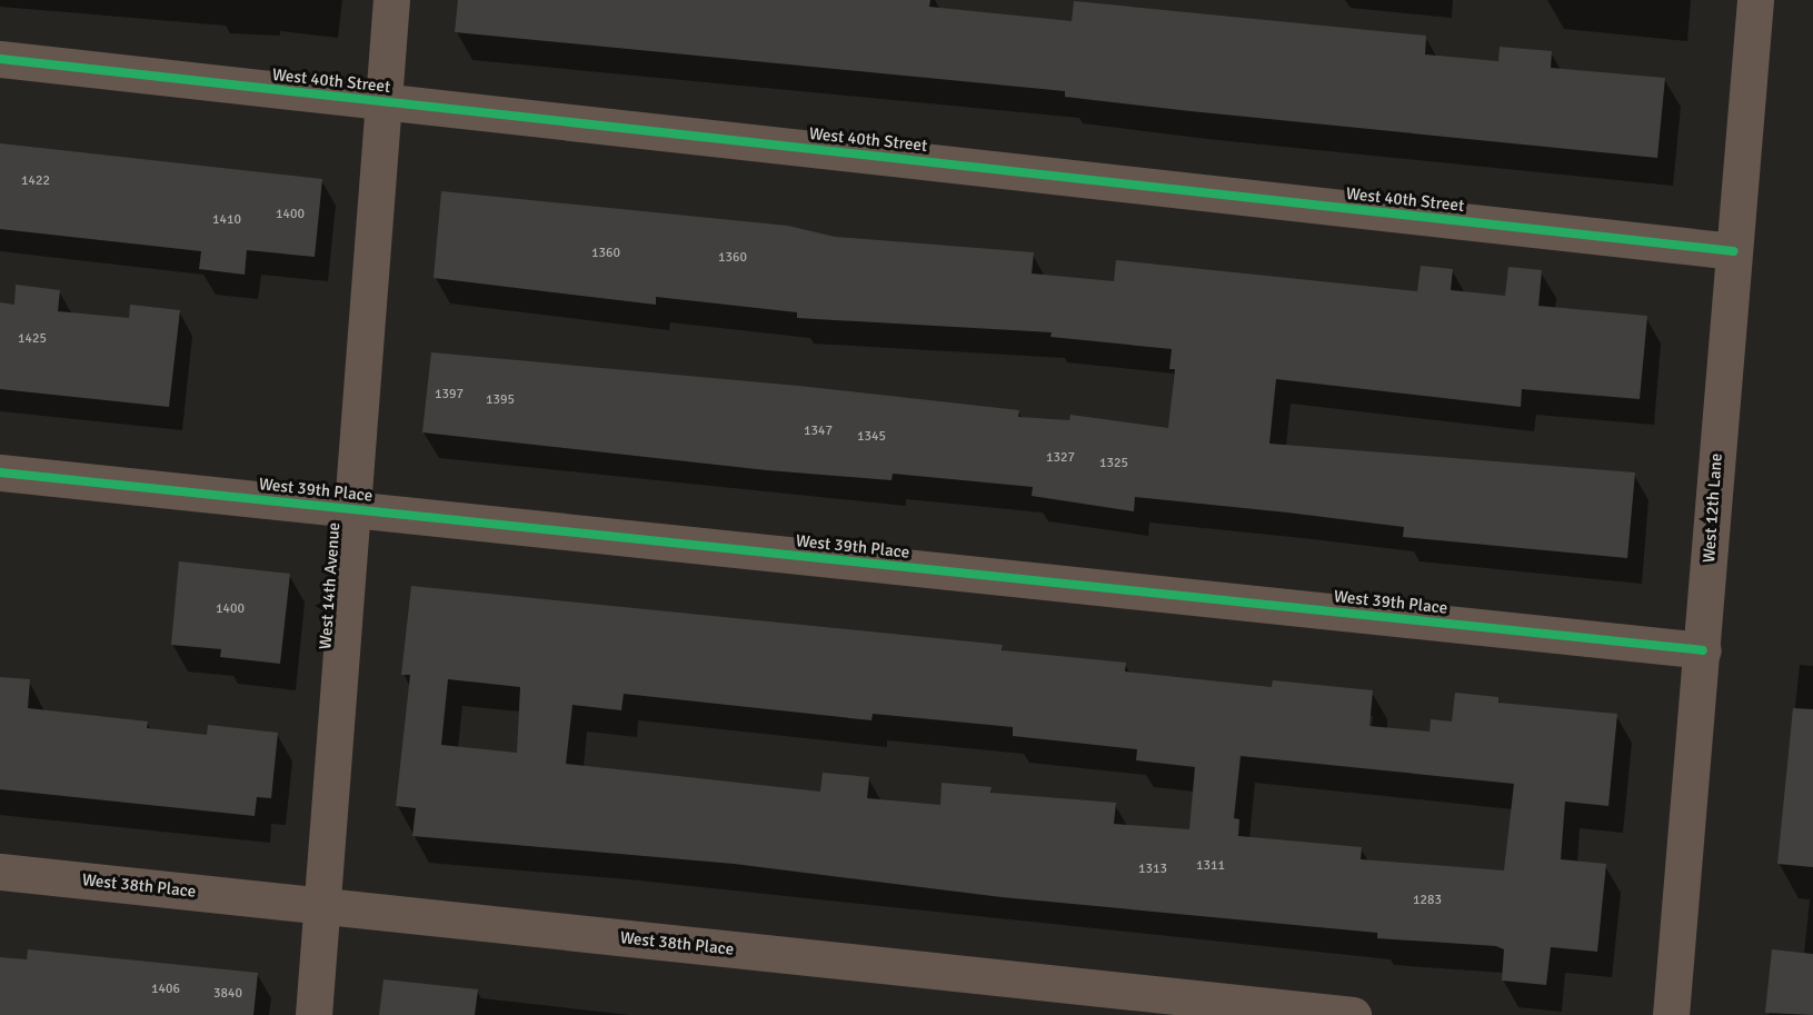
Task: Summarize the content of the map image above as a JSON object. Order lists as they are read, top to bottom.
{
  "streets": {
    "street": [
      "West 40th Street",
      "West 39th Place",
      "West 12th Lane",
      "West 14th Avenue",
      "West 38th Place"
    ]
  },
  "crossings": [
    ["West 40th Street", "West 12th Lane"],
    ["West 40th Street", "West 14th Avenue"],
    ["West 39th Place", "West 12th Lane"],
    ["West 39th Place", "West 14th Avenue"],
    ["West 14th Avenue", "West 38th Place"]
  ],
  "house_numbers": [
    "1422",
    "1400",
    "1410",
    "1360",
    "1360",
    "1425",
    "1397",
    "1395",
    "1347",
    "1345",
    "1327",
    "1325",
    "1400",
    "1311",
    "1313",
    "1283",
    "1406",
    "3840"
  ]
}
